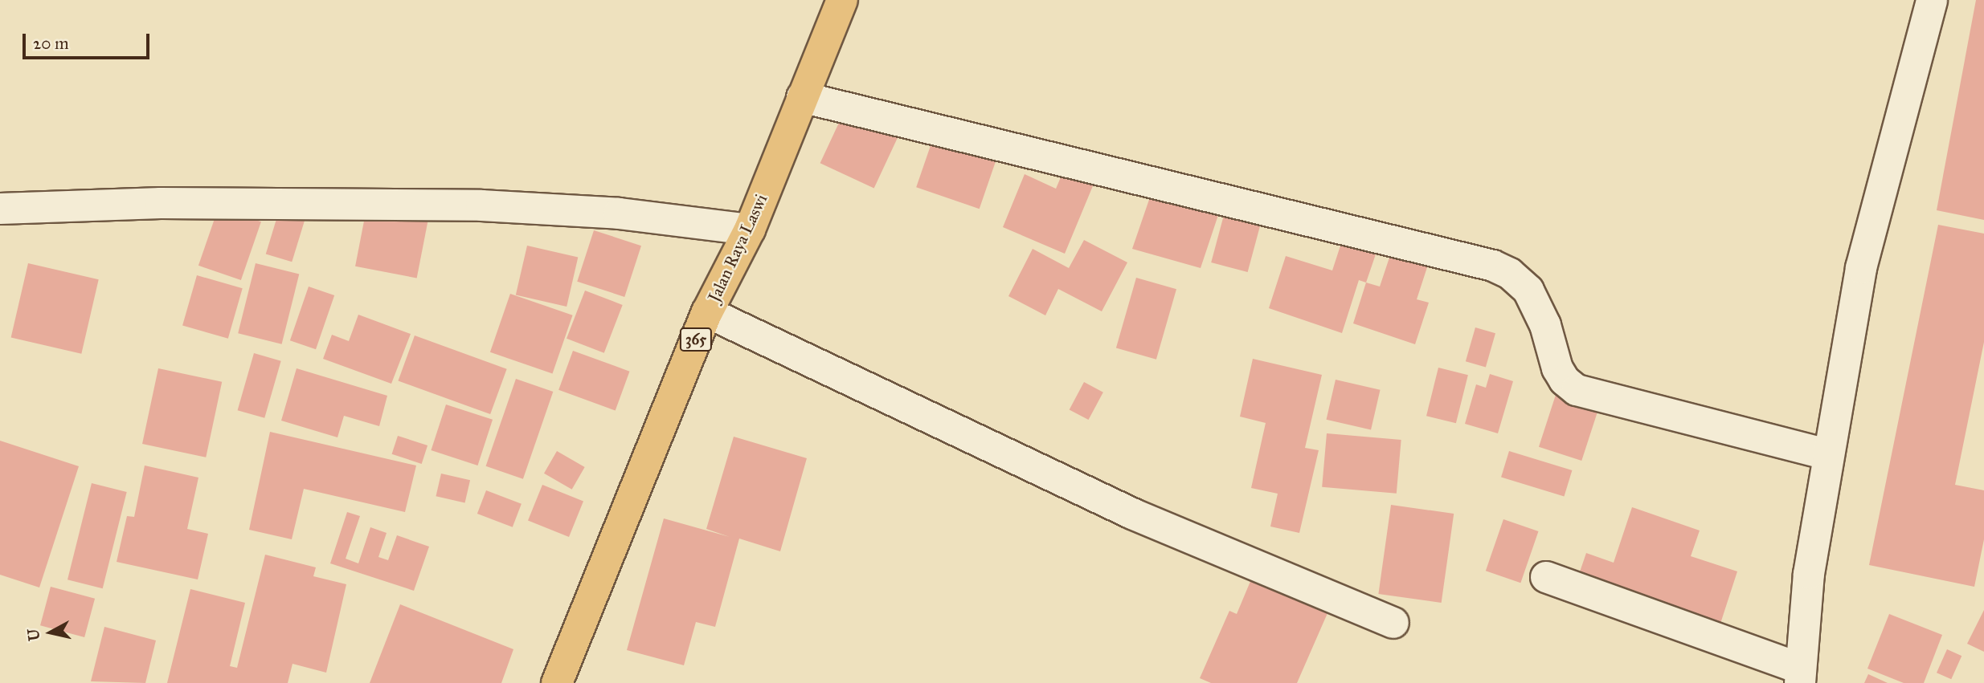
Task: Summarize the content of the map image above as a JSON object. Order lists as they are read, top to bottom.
{
  "streets": {
    "main road": ["Jalan Raya Laswi", "365"]
  },
  "scale_bar": "20 m",
  "north": "left"
}
